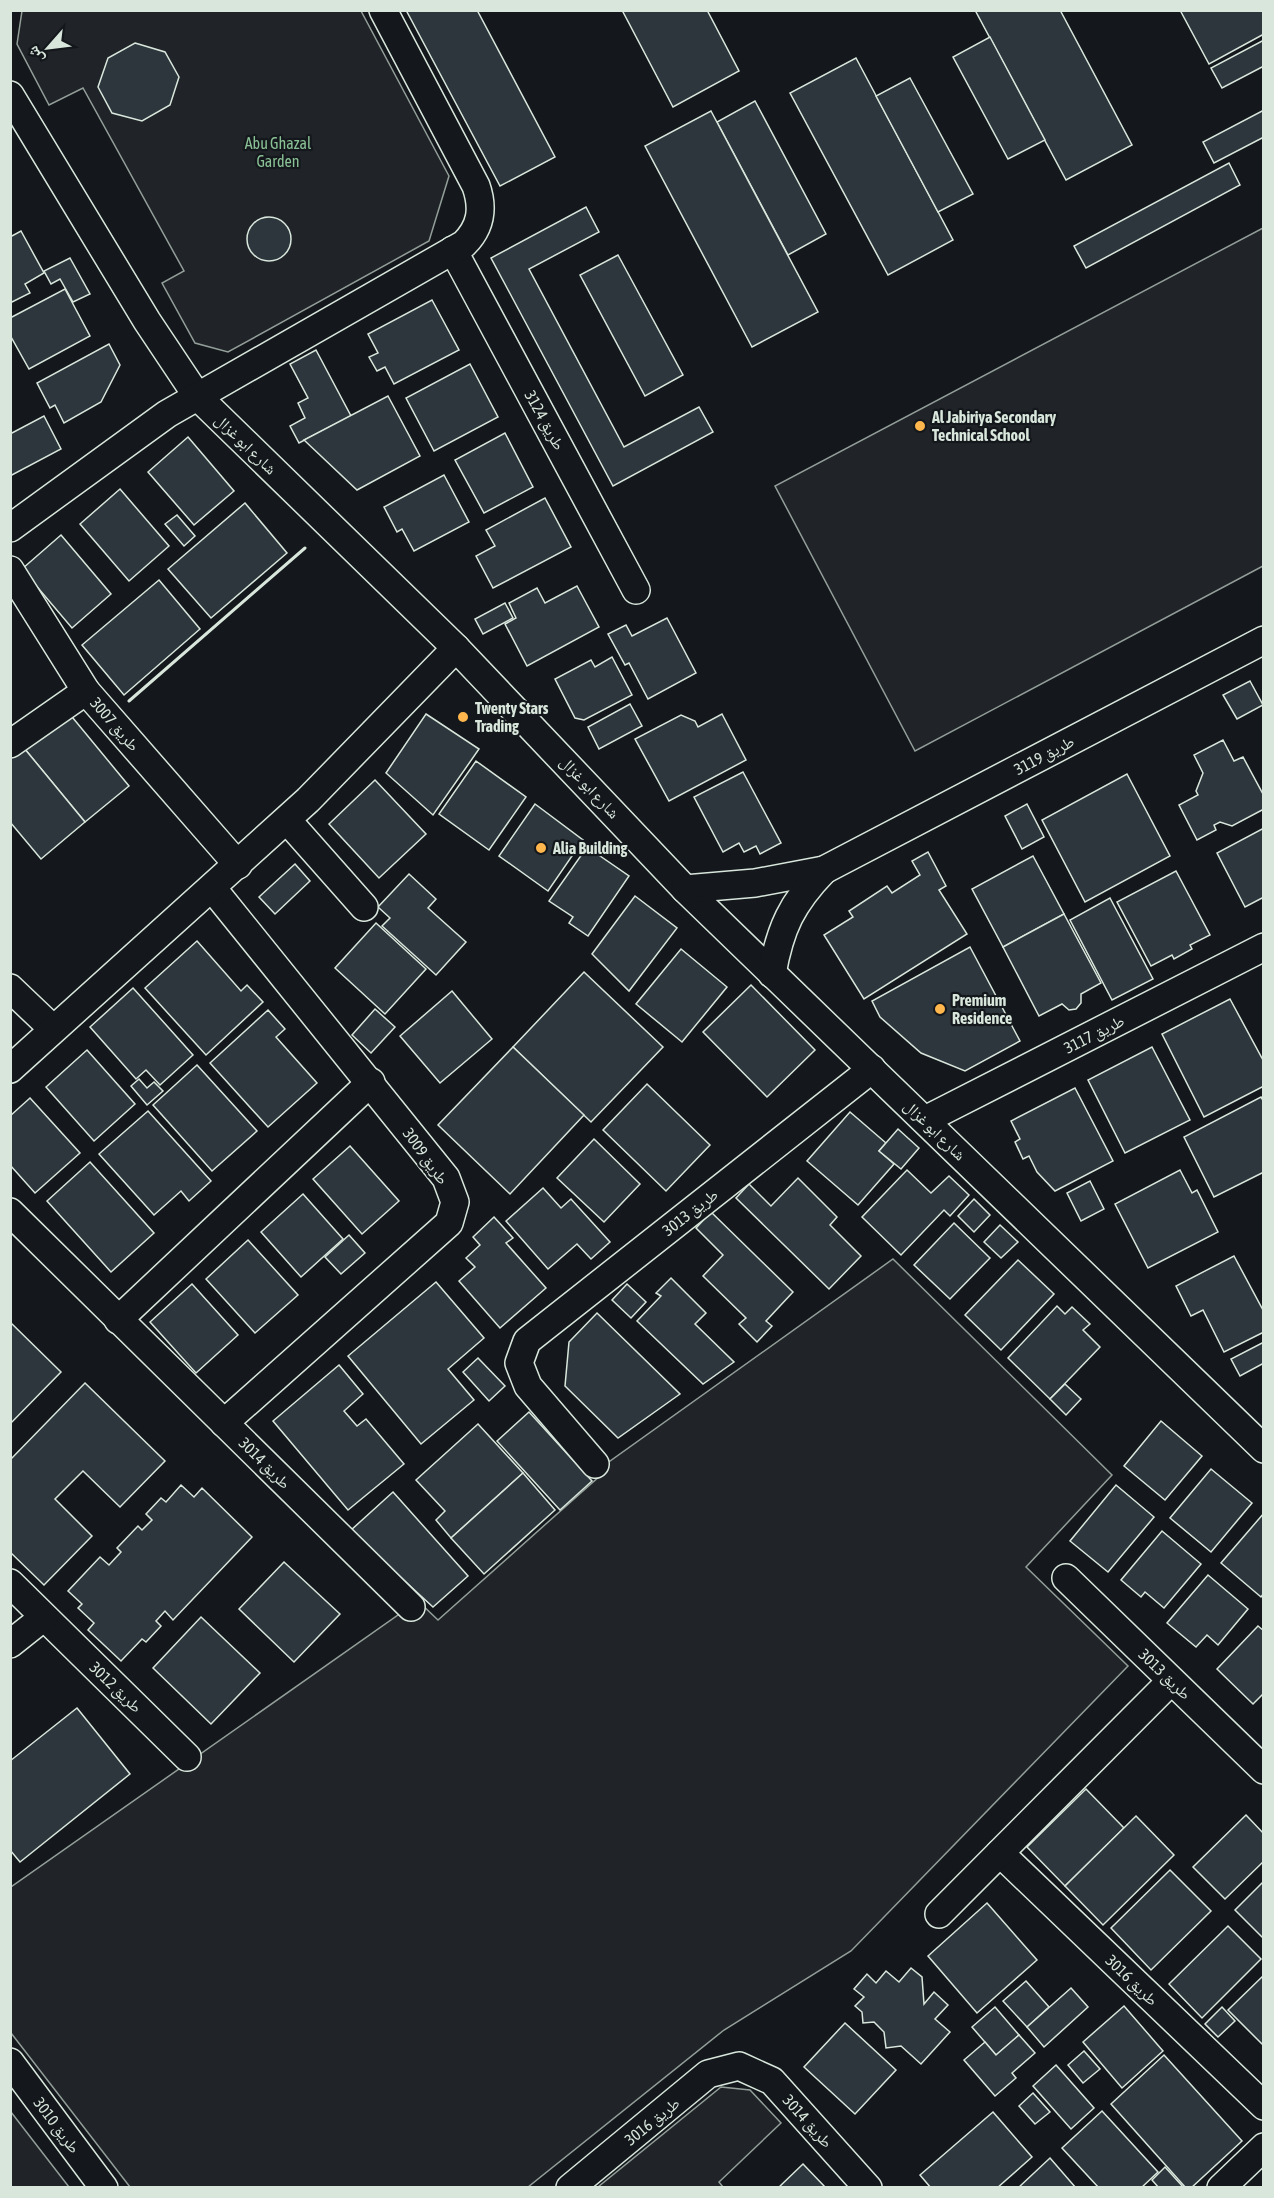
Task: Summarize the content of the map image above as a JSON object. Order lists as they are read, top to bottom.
{
  "streets": {
    "street": [
      "طريق 3124",
      "شارع ابو غزال",
      "طريق 3007",
      "طريق 3119",
      "طريق 3117",
      "طريق 3009",
      "طريق 3013",
      "طريق 3014",
      "طريق 3012",
      "طريق 3016",
      "طريق 3010"
    ]
  },
  "crossings": [
    ["شارع ابو غزال", "طريق 3117"],
    ["شارع ابو غزال", "طريق 3013"],
    ["طريق 3009", "طريق 3014"],
    ["طريق 3014", "طريق 3016"]
  ],
  "parks": ["Abu Ghazal Garden"],
  "places": [
    "Al Jabiriya Secondary Technical School",
    "Twenty Stars Trading",
    "Alia Building",
    "Premium Residence"
  ],
  "north": "bottom left"
}
